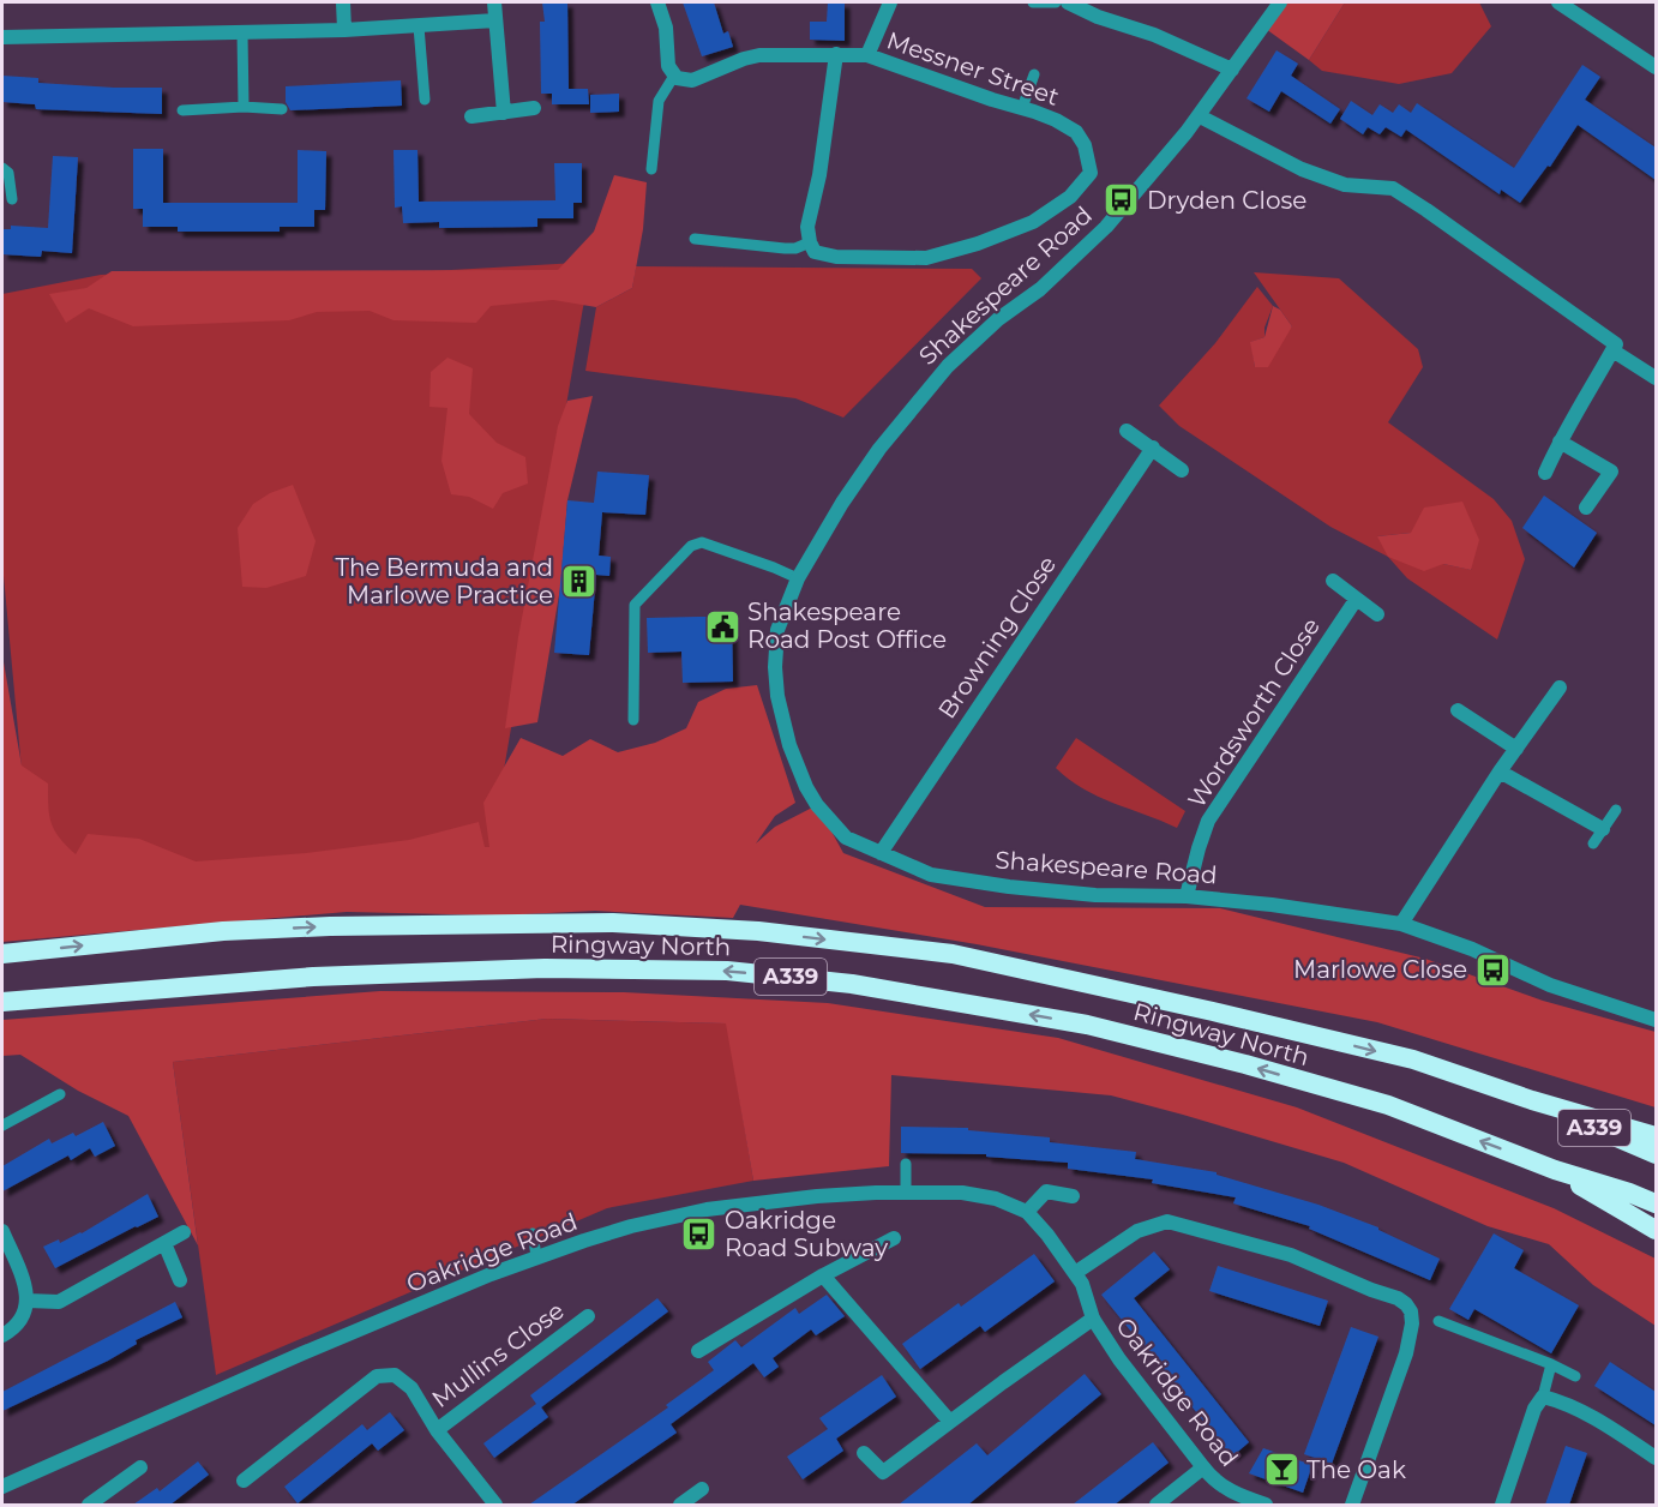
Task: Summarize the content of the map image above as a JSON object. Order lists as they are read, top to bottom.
{
  "streets": {
    "highway": ["Ringway North", "A339"],
    "street": [
      "Messner Street",
      "Shakespeare Road",
      "Browning Close",
      "Wordsworth Close",
      "Oakridge Road",
      "Mullins Close"
    ]
  },
  "crossings": [
    ["Shakespeare Road", "Browning Close"],
    ["Shakespeare Road", "Wordsworth Close"],
    ["Ringway North", "A339"]
  ],
  "places": {
    "bus stop": ["Dryden Close", "Marlowe Close", "Oakridge Road Subway"],
    "building": ["The Bermuda and Marlowe Practice"],
    "public building": ["Shakespeare Road Post Office"],
    "bar": ["The Oak"]
  }
}
